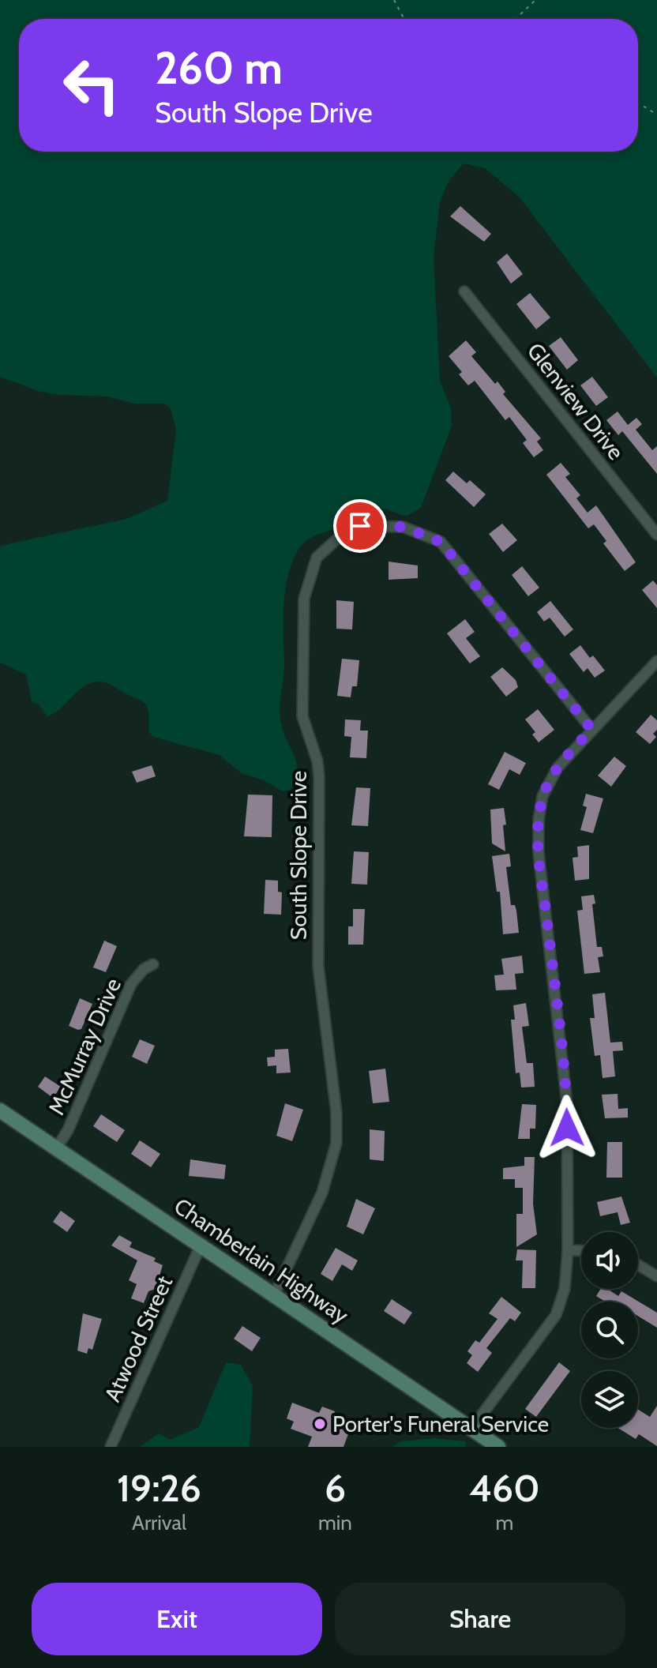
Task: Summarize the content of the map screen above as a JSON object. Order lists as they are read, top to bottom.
{
  "streets": {
    "main road": ["Chamberlain Highway"],
    "street": [
      "Glenview Drive",
      "South Slope Drive",
      "McMurray Drive",
      "Atwood Street"
    ]
  },
  "crossings": [
    ["South Slope Drive", "Chamberlain Highway"],
    ["McMurray Drive", "Chamberlain Highway"],
    ["Chamberlain Highway", "Atwood Street"]
  ],
  "places": ["Porter's Funeral Service"],
  "page": {
    "turn": ["260 m", "South Slope Drive"],
    "eta": [
      "19:26",
      "Arrival",
      "6",
      "min",
      "460",
      "m"
    ],
    "buttons": ["Exit", "Share"]
  }
}
